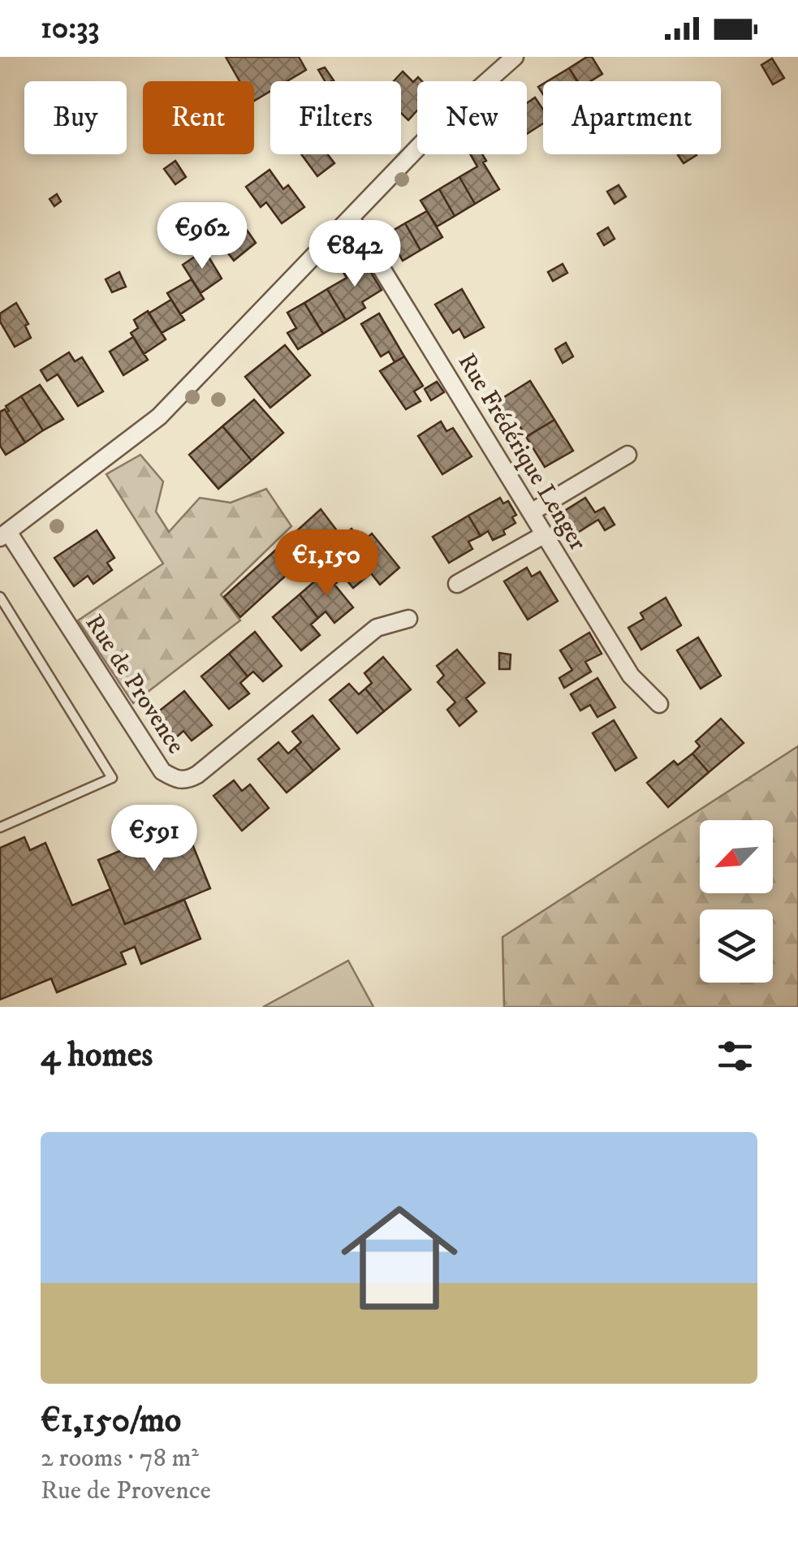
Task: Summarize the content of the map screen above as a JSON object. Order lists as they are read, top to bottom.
{
  "streets": {
    "street": ["Rue Frédérique Lenger", "Rue de Provence"]
  },
  "north": "bottom left",
  "page": {
    "status": "10:33",
    "chip": [
      "Buy",
      "Rent",
      "Filters",
      "New",
      "Apartment"
    ],
    "price": [
      "€962",
      "€842",
      "€1,150",
      "€591"
    ],
    "heading": "4 homes",
    "list": [
      {
        "name": "€1,150/mo",
        "note": "2 rooms · 78 m² · Rue de Provence"
      }
    ]
  }
}
